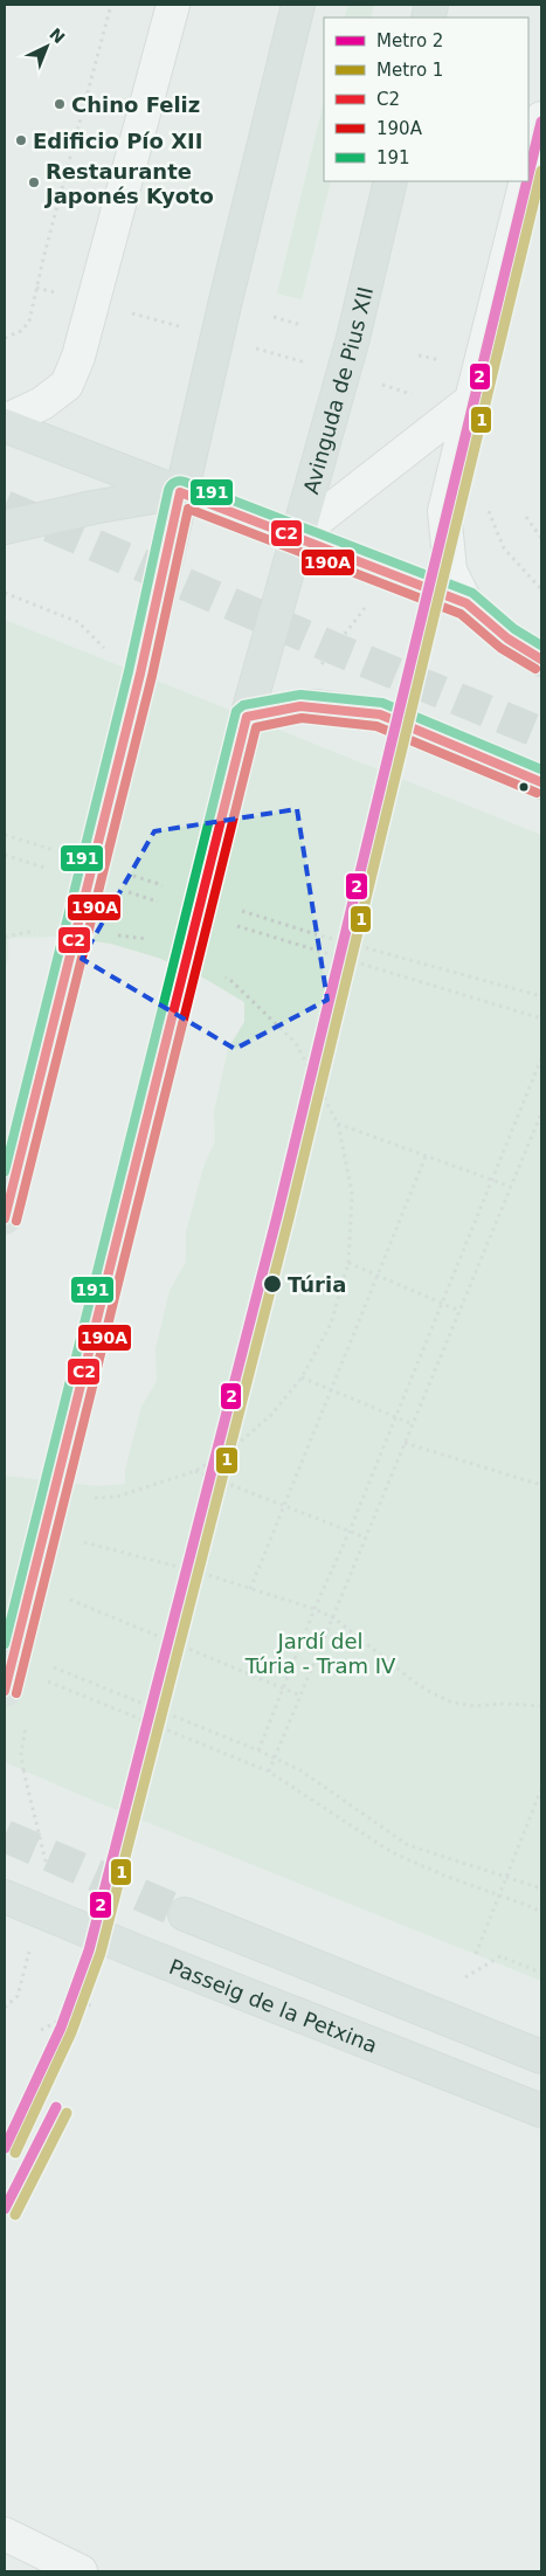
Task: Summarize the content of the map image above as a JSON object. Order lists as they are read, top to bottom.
{
  "streets": {
    "main road": ["Avinguda de Pius XII", "Passeig de la Petxina"]
  },
  "parks": ["Jardí del Túria - Tram IV"],
  "places": [
    "Chino Feliz",
    "Edificio Pío XII",
    "Restaurante Japonés Kyoto",
    "Túria"
  ],
  "lines": [
    "metro line 2",
    "metro line 1",
    "transit line 191",
    "transit line C2",
    "transit line 190A"
  ],
  "legend": [
    "Metro 2",
    "Metro 1",
    "C2",
    "190A",
    "191"
  ],
  "north": "top right"
}
